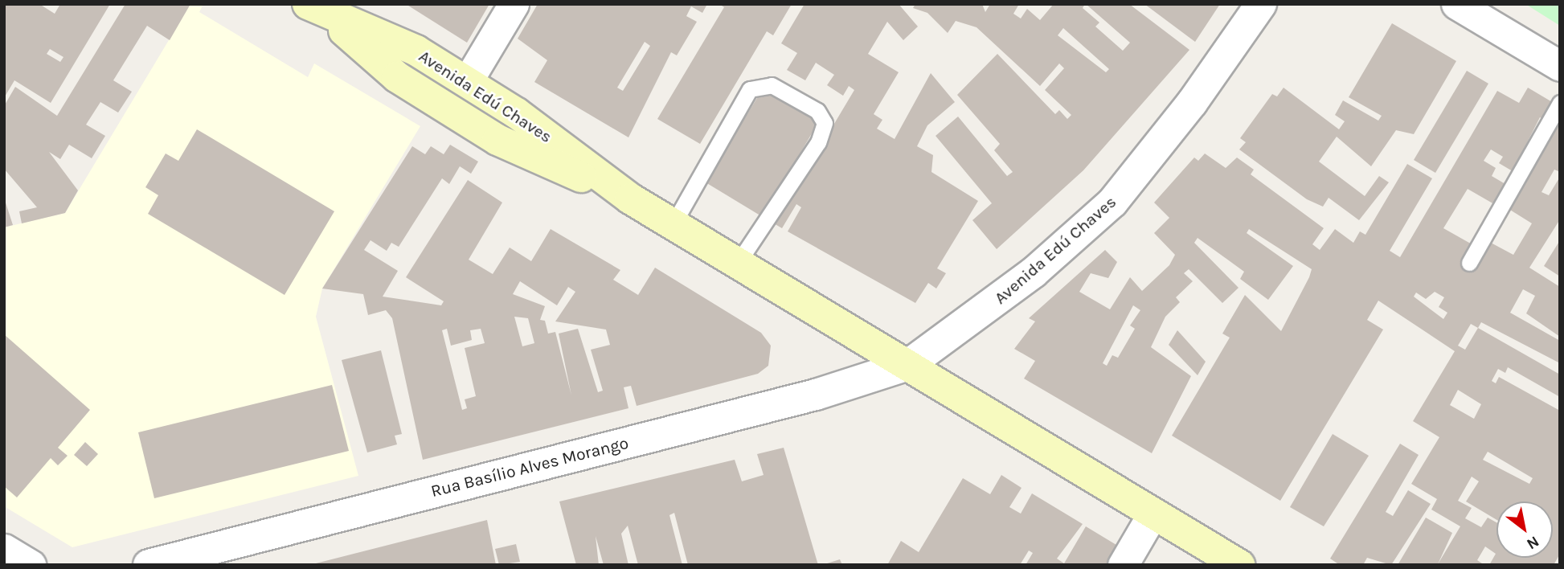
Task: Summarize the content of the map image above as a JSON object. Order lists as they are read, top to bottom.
{
  "streets": {
    "main road": ["Avenida Edú Chaves"],
    "street": ["Rua Basílio Alves Morango"]
  },
  "crossings": [
    ["Avenida Edú Chaves", "Rua Basílio Alves Morango"]
  ],
  "north": "bottom right"
}
